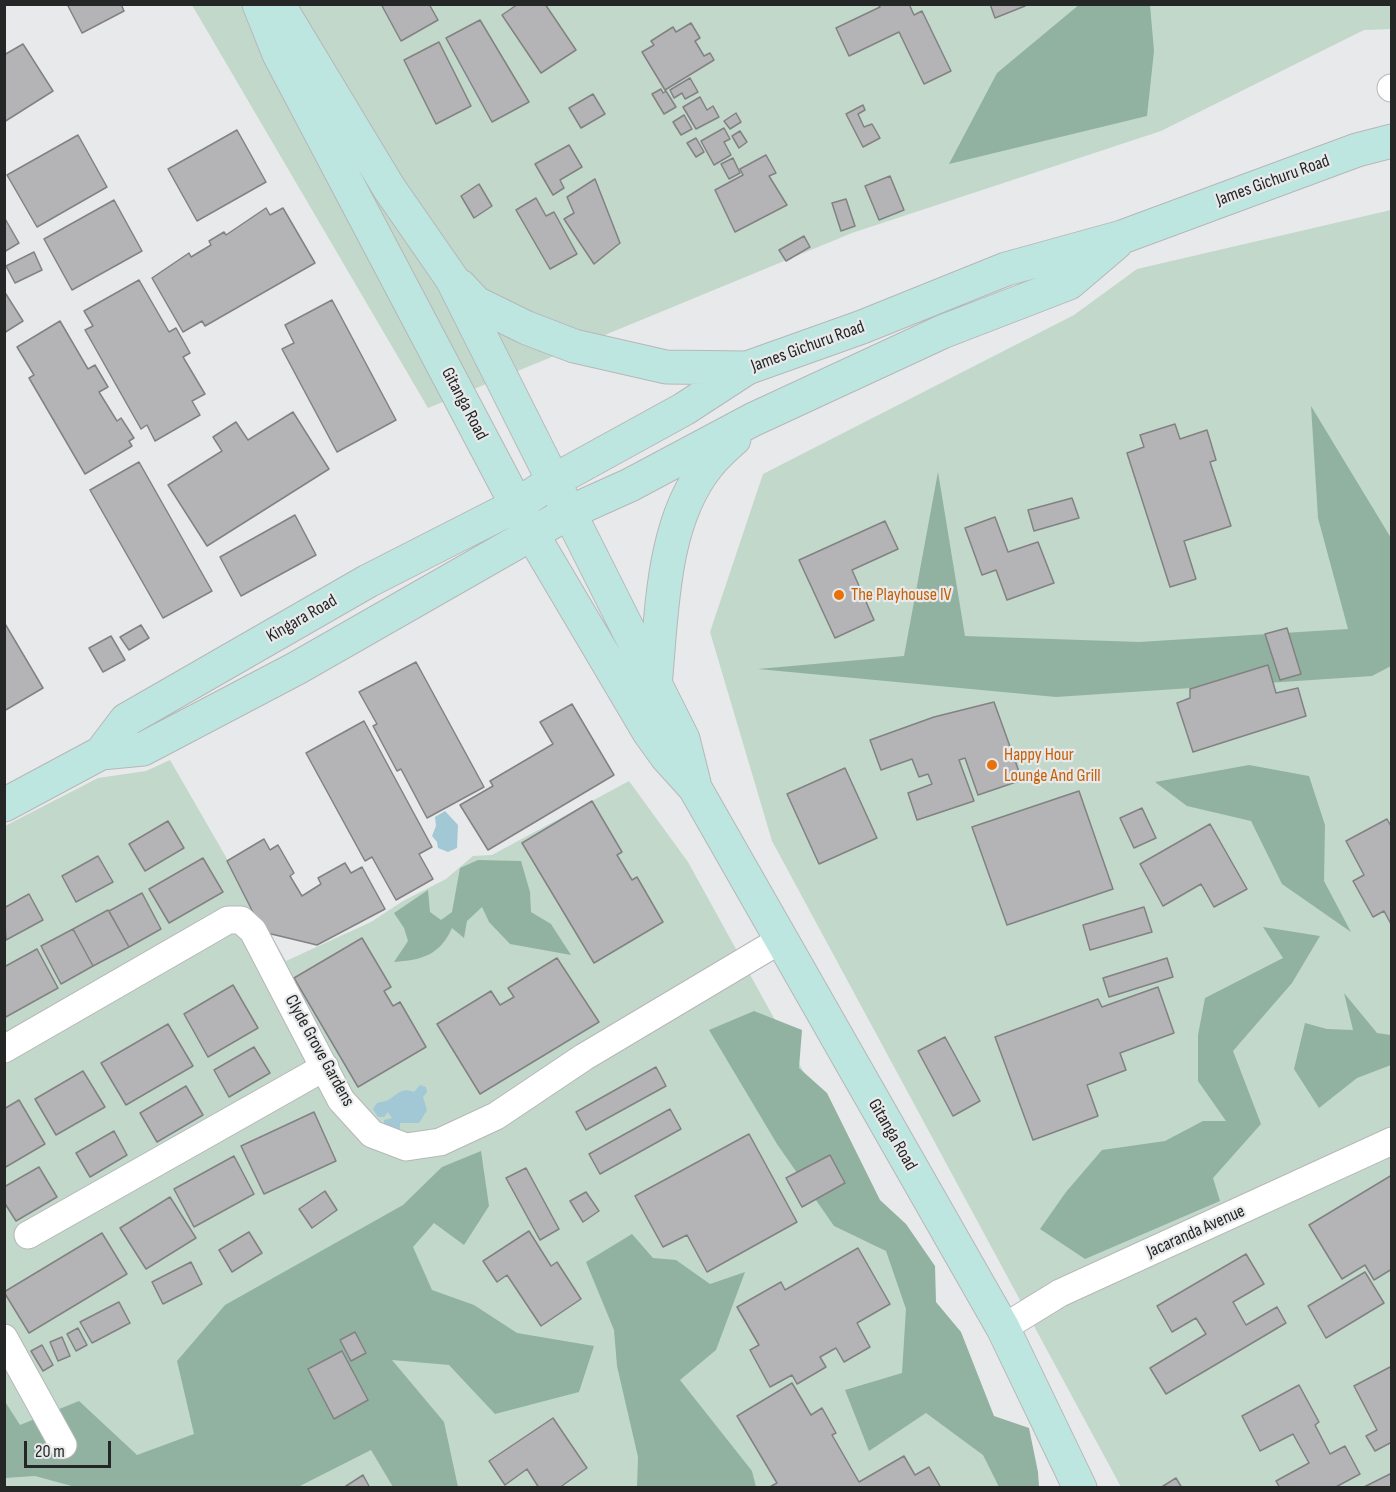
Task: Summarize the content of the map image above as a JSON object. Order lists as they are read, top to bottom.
{
  "streets": {
    "main road": ["James Gichuru Road", "Gitanga Road", "Kingara Road"],
    "street": ["Clyde Grove Gardens", "Jacaranda Avenue"]
  },
  "crossings": [
    ["James Gichuru Road", "Gitanga Road"],
    ["James Gichuru Road", "Kingara Road"],
    ["Gitanga Road", "Kingara Road"],
    ["Gitanga Road", "Clyde Grove Gardens"],
    ["Gitanga Road", "Jacaranda Avenue"]
  ],
  "places": ["The Playhouse IV", "Happy Hour Lounge And Grill"],
  "scale_bar": "20 m"
}
